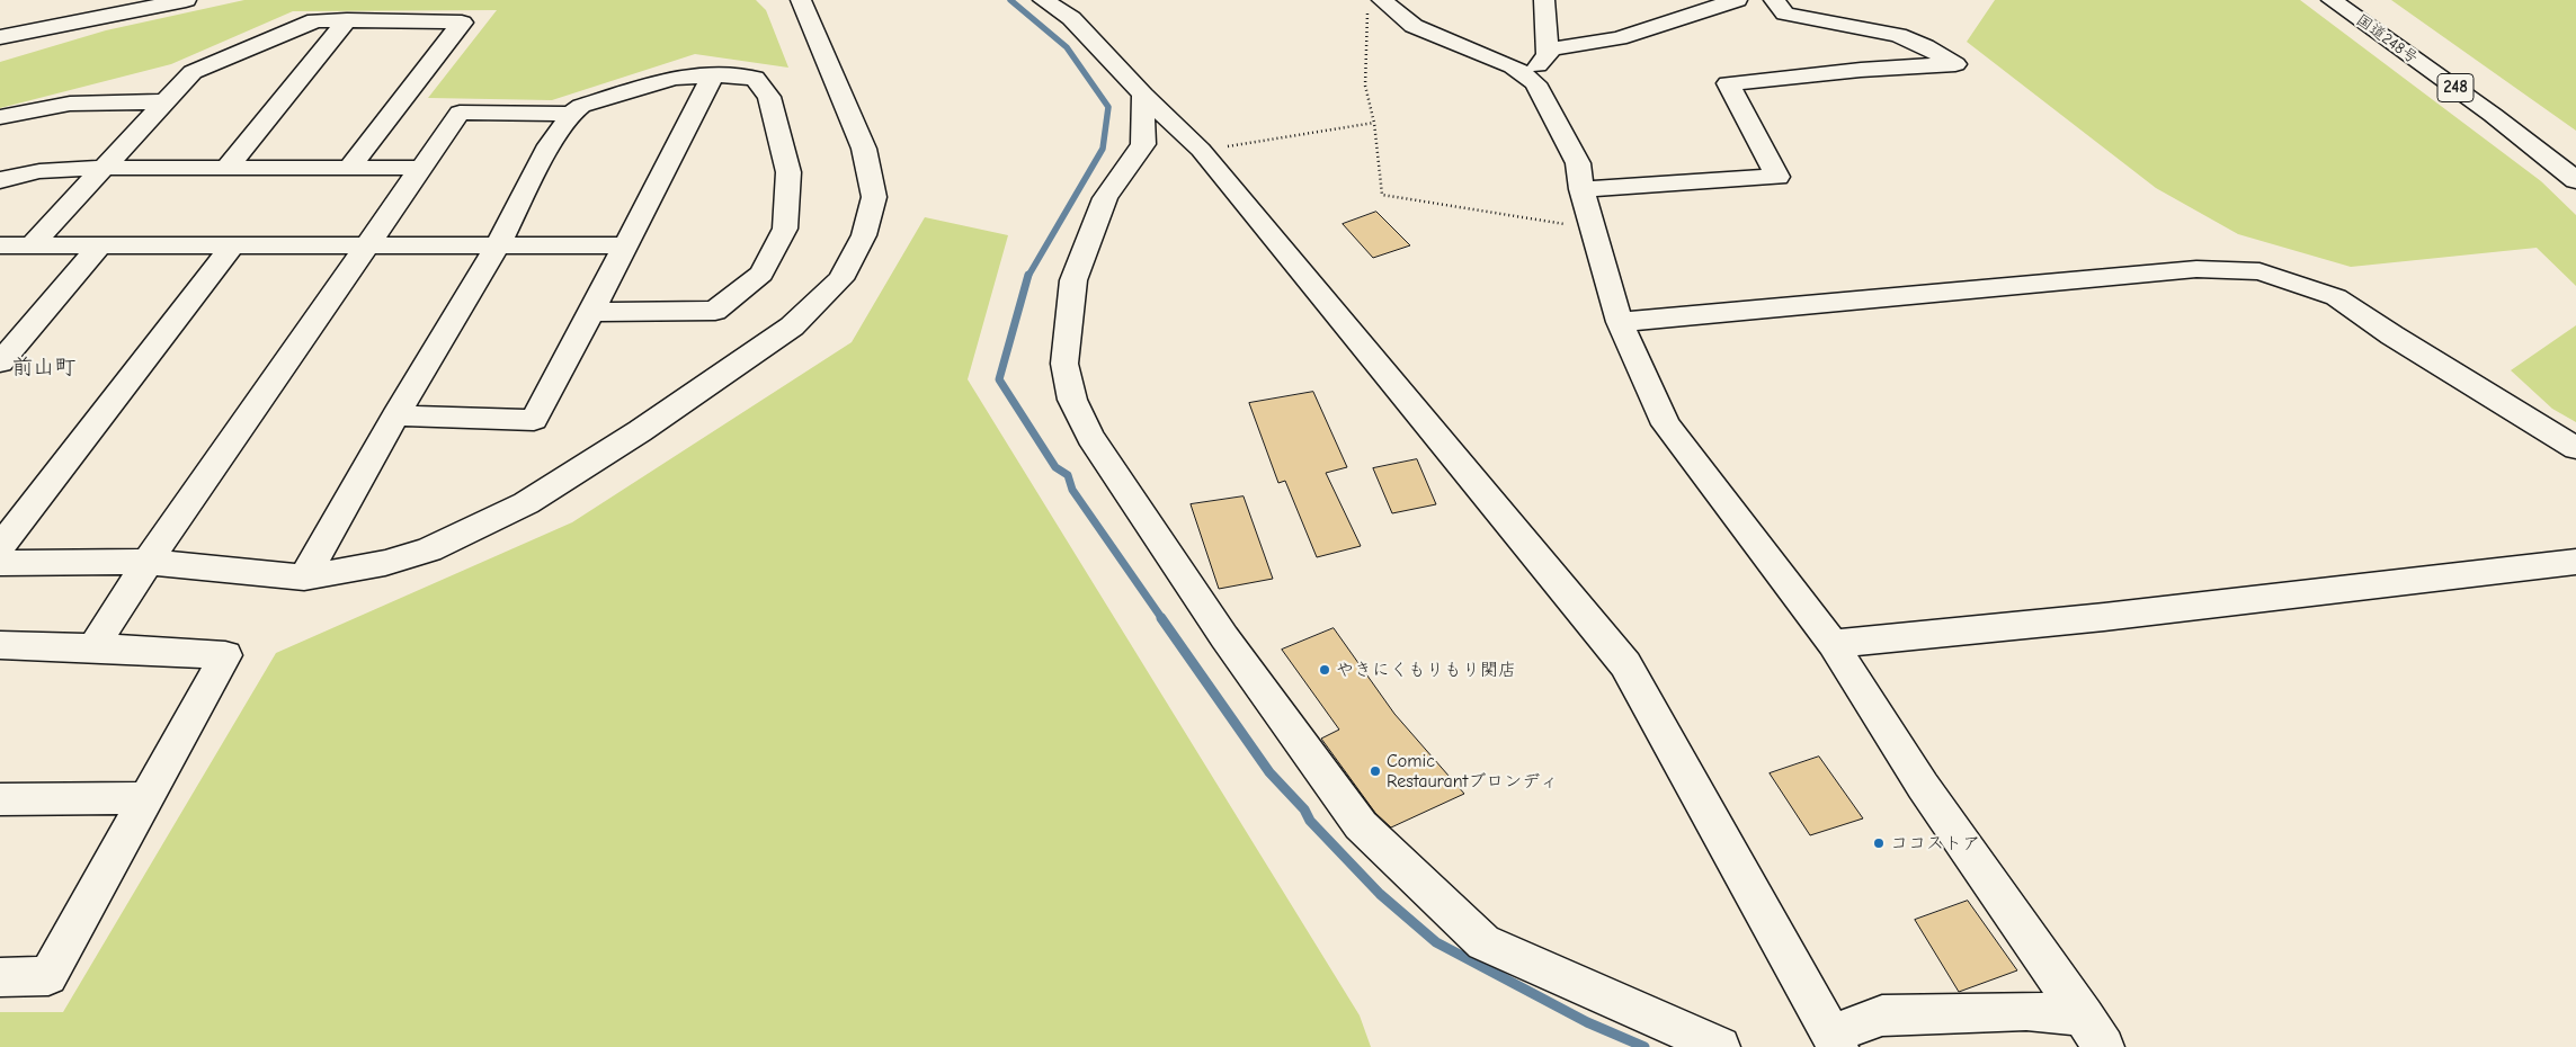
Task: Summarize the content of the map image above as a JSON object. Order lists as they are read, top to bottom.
{
  "streets": {
    "main road": ["国道248号", "248"]
  },
  "districts": ["前山町"],
  "places": ["やきにくもりもり関店", "Comic Restaurantブロンディ", "ココストア"]
}
